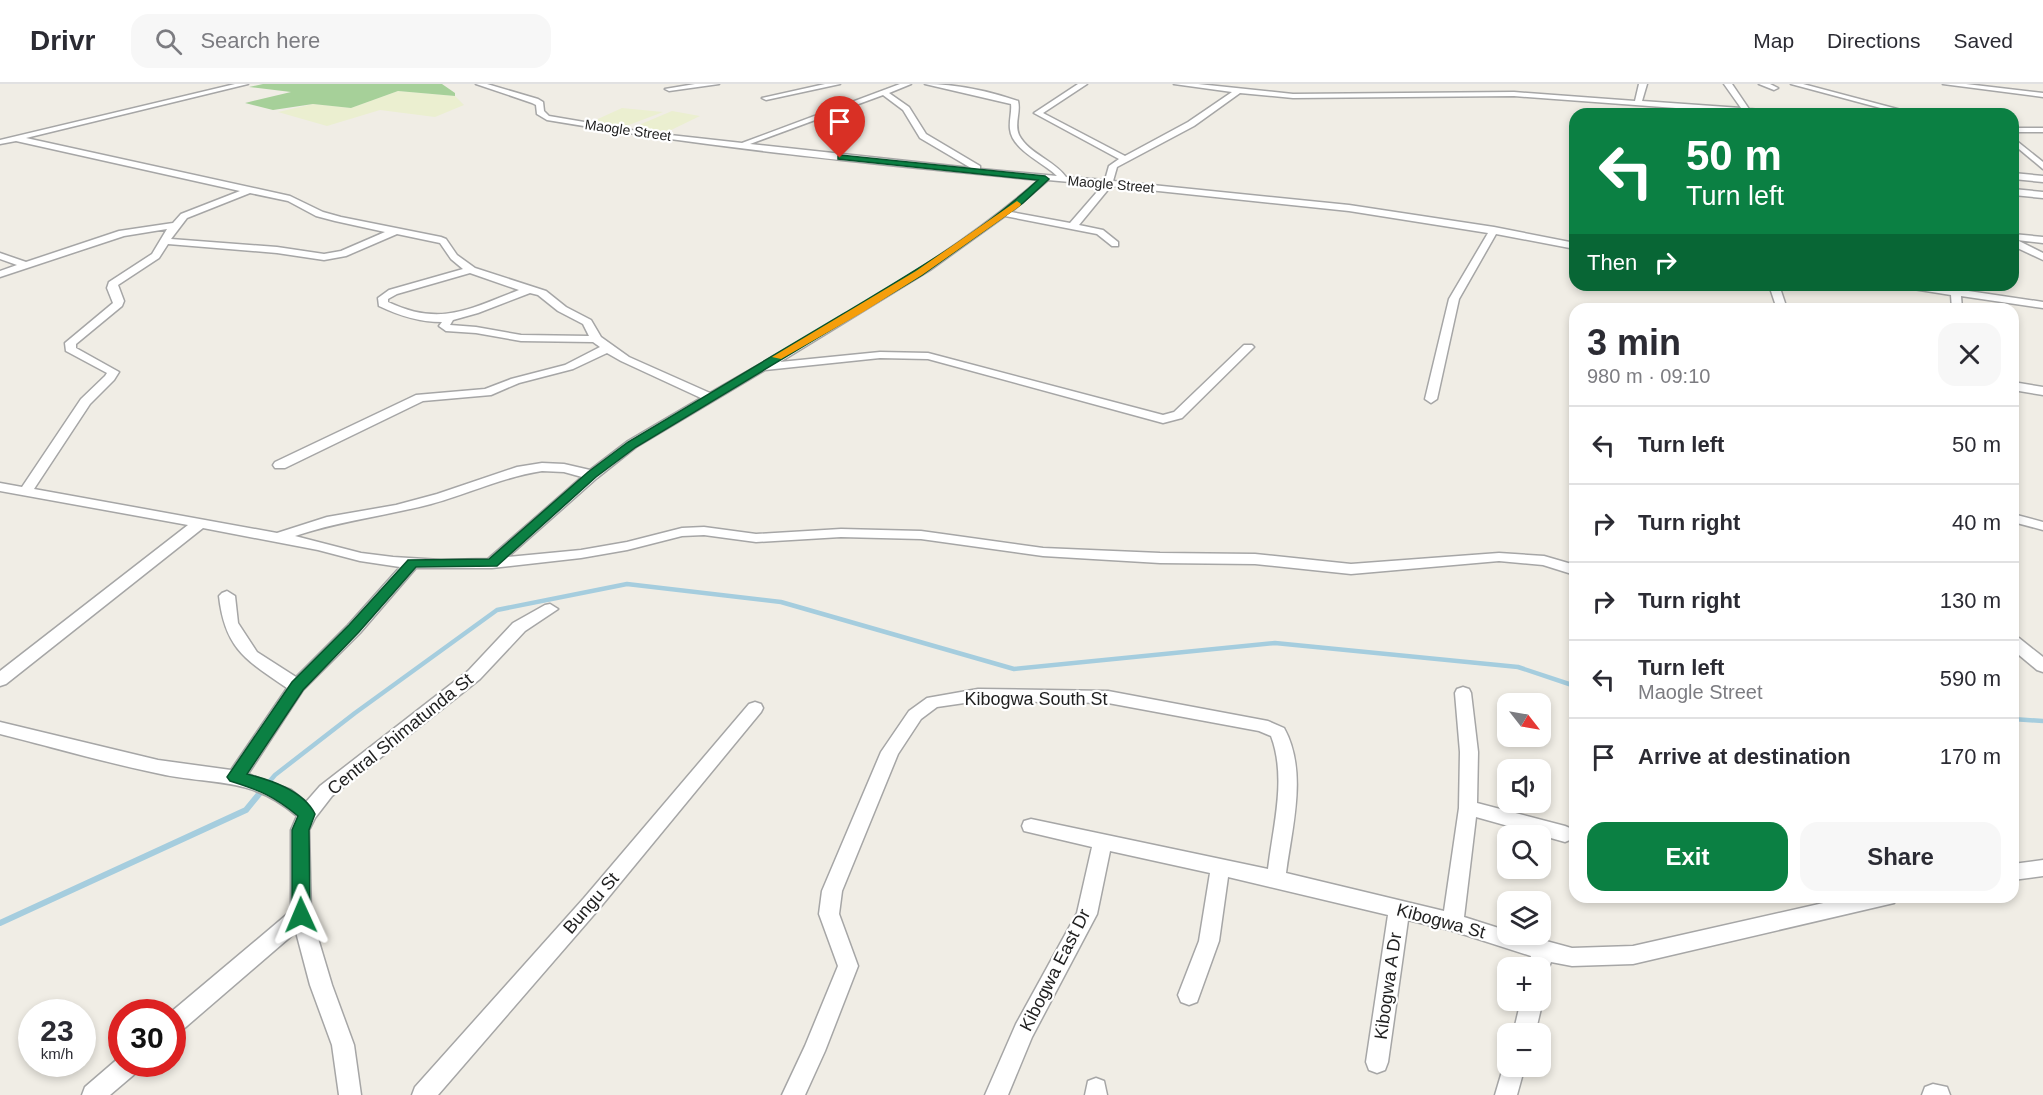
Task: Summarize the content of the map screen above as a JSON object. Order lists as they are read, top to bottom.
{
  "streets": {
    "street": [
      "Maogle Street",
      "Kibogwa South St",
      "Central Shimatunda St",
      "Bungu St",
      "Kibogwa St",
      "Kibogwa East Dr",
      "Kibogwa A Dr"
    ]
  },
  "crossings": [
    ["Kibogwa South St", "Kibogwa St"],
    ["Kibogwa St", "Kibogwa East Dr"],
    ["Kibogwa St", "Kibogwa A Dr"]
  ],
  "north": "bottom right",
  "page": {
    "header": "Drivr",
    "search": "Search here",
    "nav": ["Map", "Directions", "Saved"],
    "turn": ["50 m", "Turn left"],
    "then": "Then",
    "heading": ["3 min", "980 m · 09:10"],
    "list": [
      {
        "name": "Turn left",
        "value": "50 m"
      },
      {
        "name": "Turn right",
        "value": "40 m"
      },
      {
        "name": "Turn right",
        "value": "130 m"
      },
      {
        "name": "Turn left",
        "note": "Maogle Street",
        "value": "590 m"
      },
      {
        "name": "Arrive at destination",
        "value": "170 m"
      }
    ],
    "map_buttons": ["+", "−"],
    "buttons": ["Exit", "Share"],
    "speed": "23 km/h",
    "limit": "30"
  }
}
